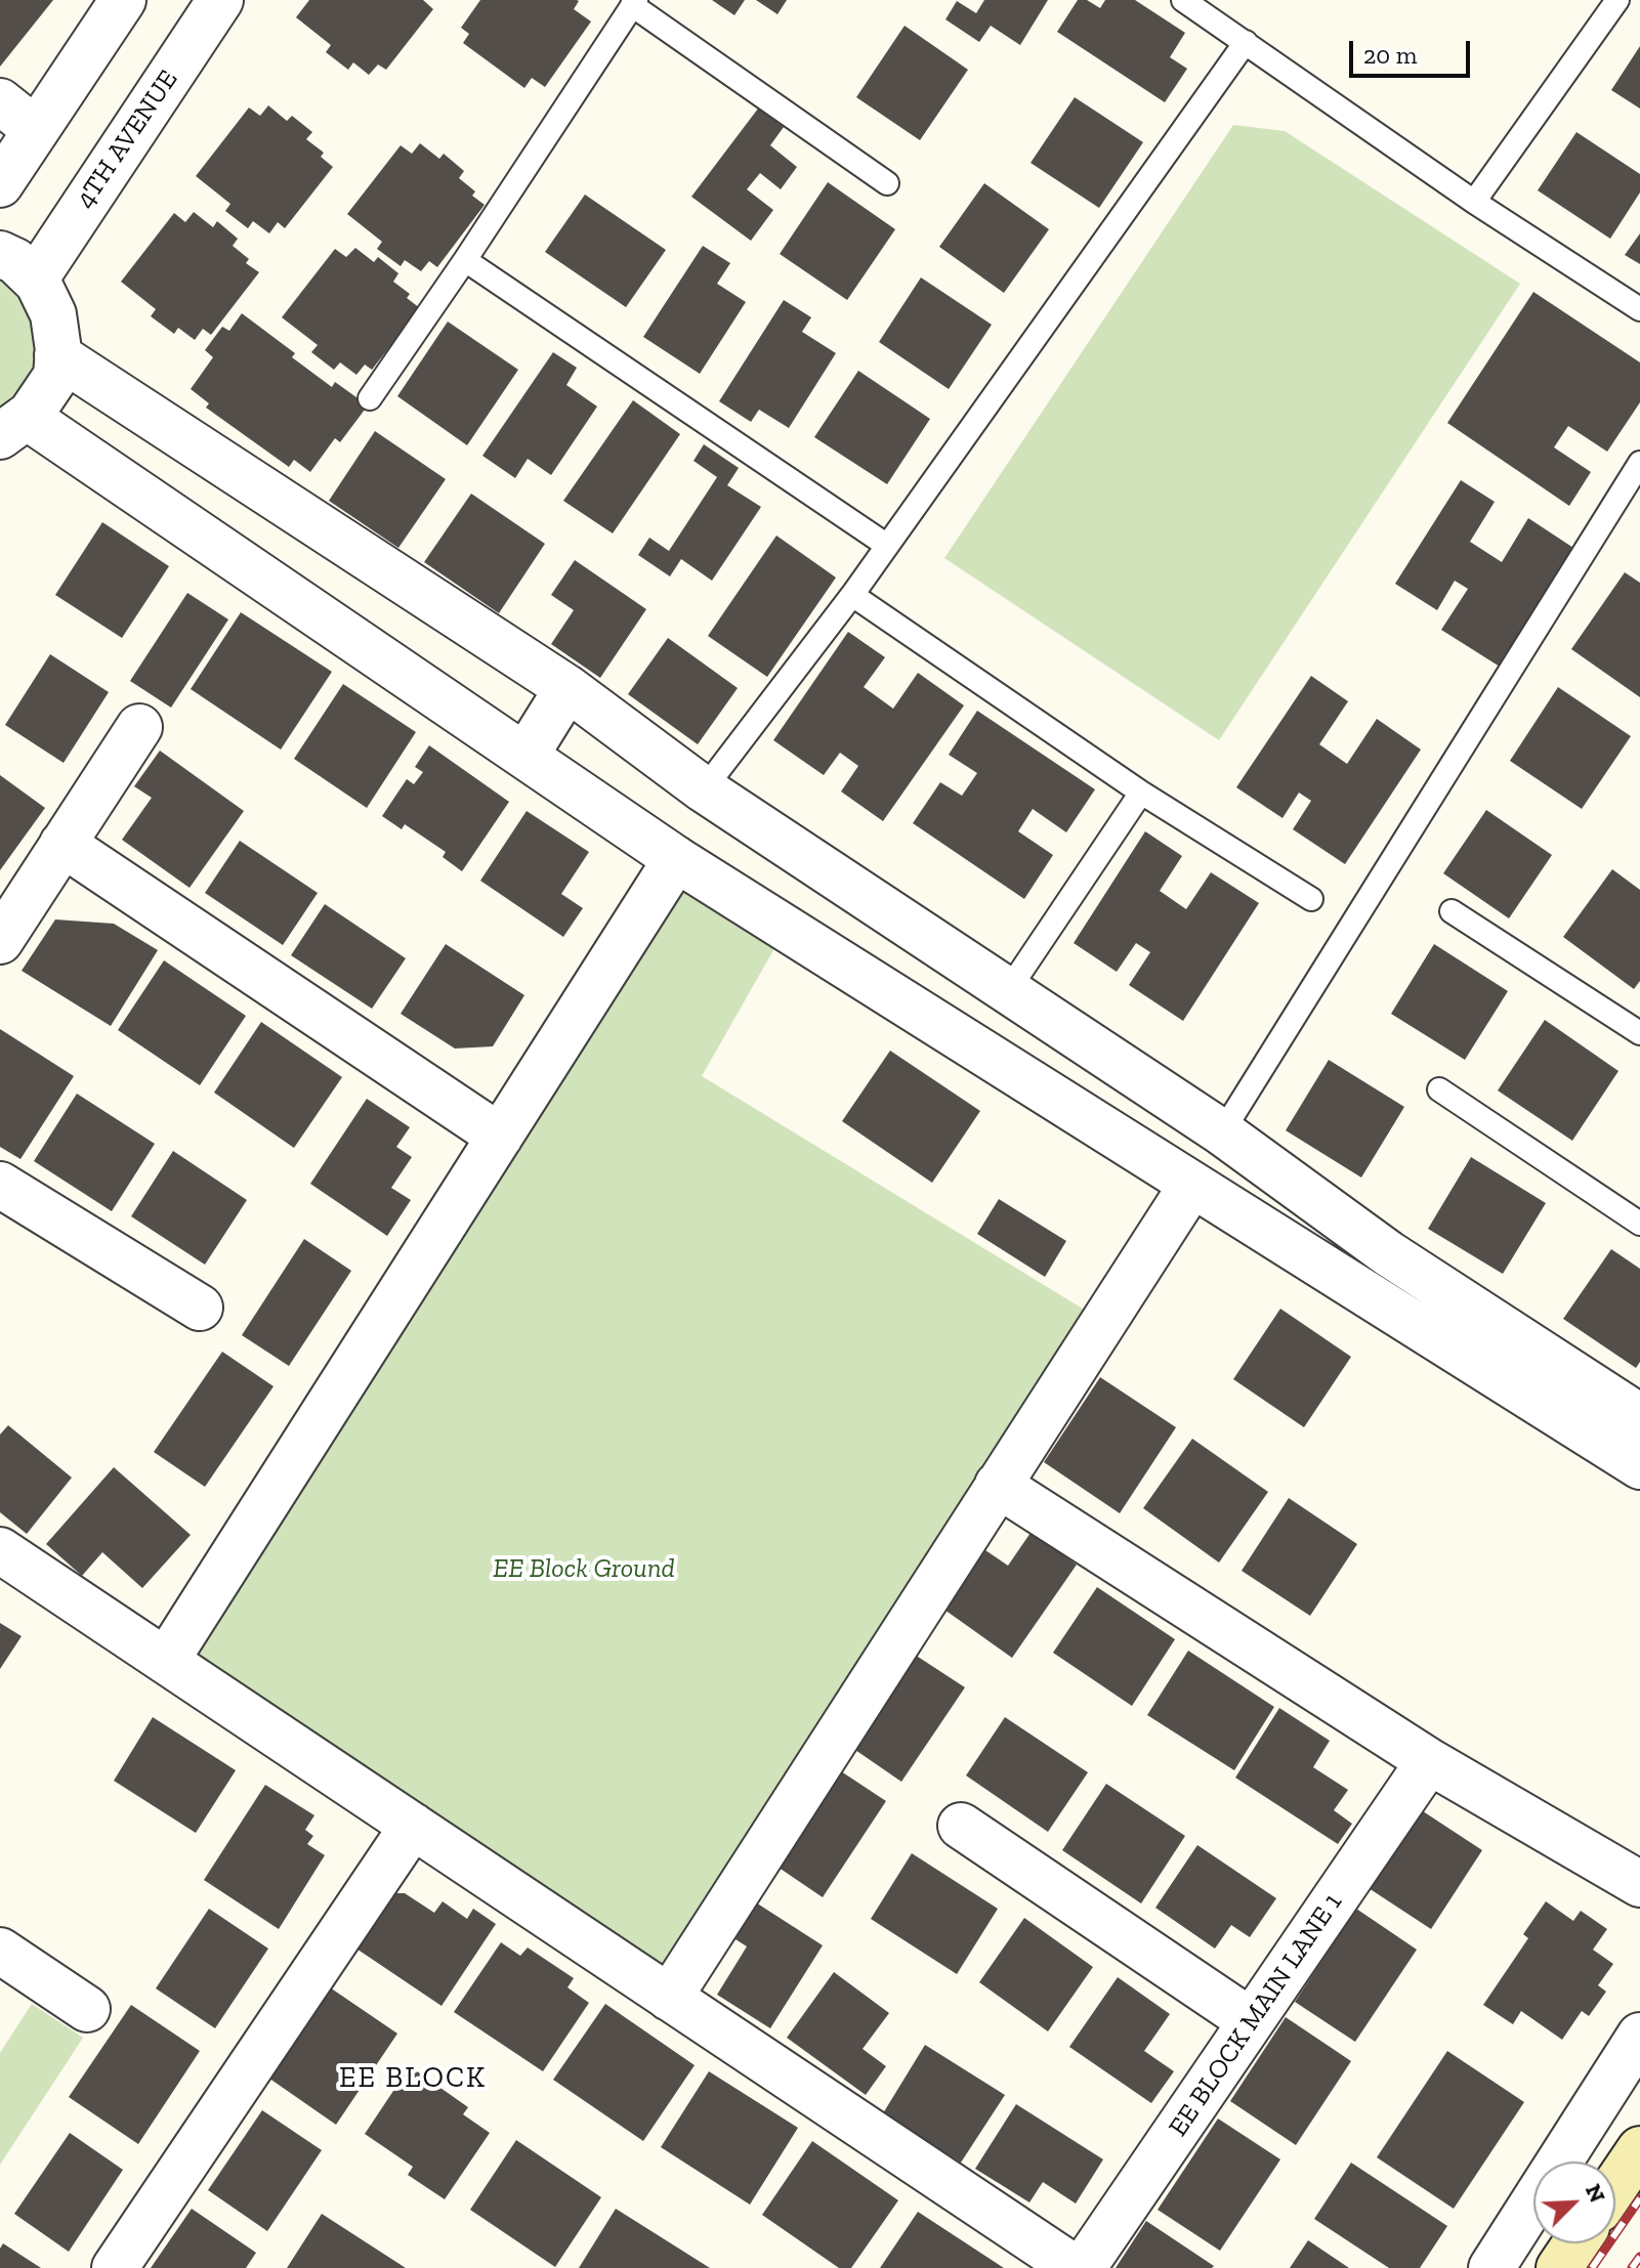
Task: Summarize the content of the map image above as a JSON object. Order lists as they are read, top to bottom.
{
  "streets": {
    "street": ["4TH AVENUE", "EE BLOCK MAIN LANE 1"]
  },
  "districts": ["EE BLOCK"],
  "parks": ["EE Block Ground"],
  "scale_bar": "20 m",
  "north": "top right"
}
